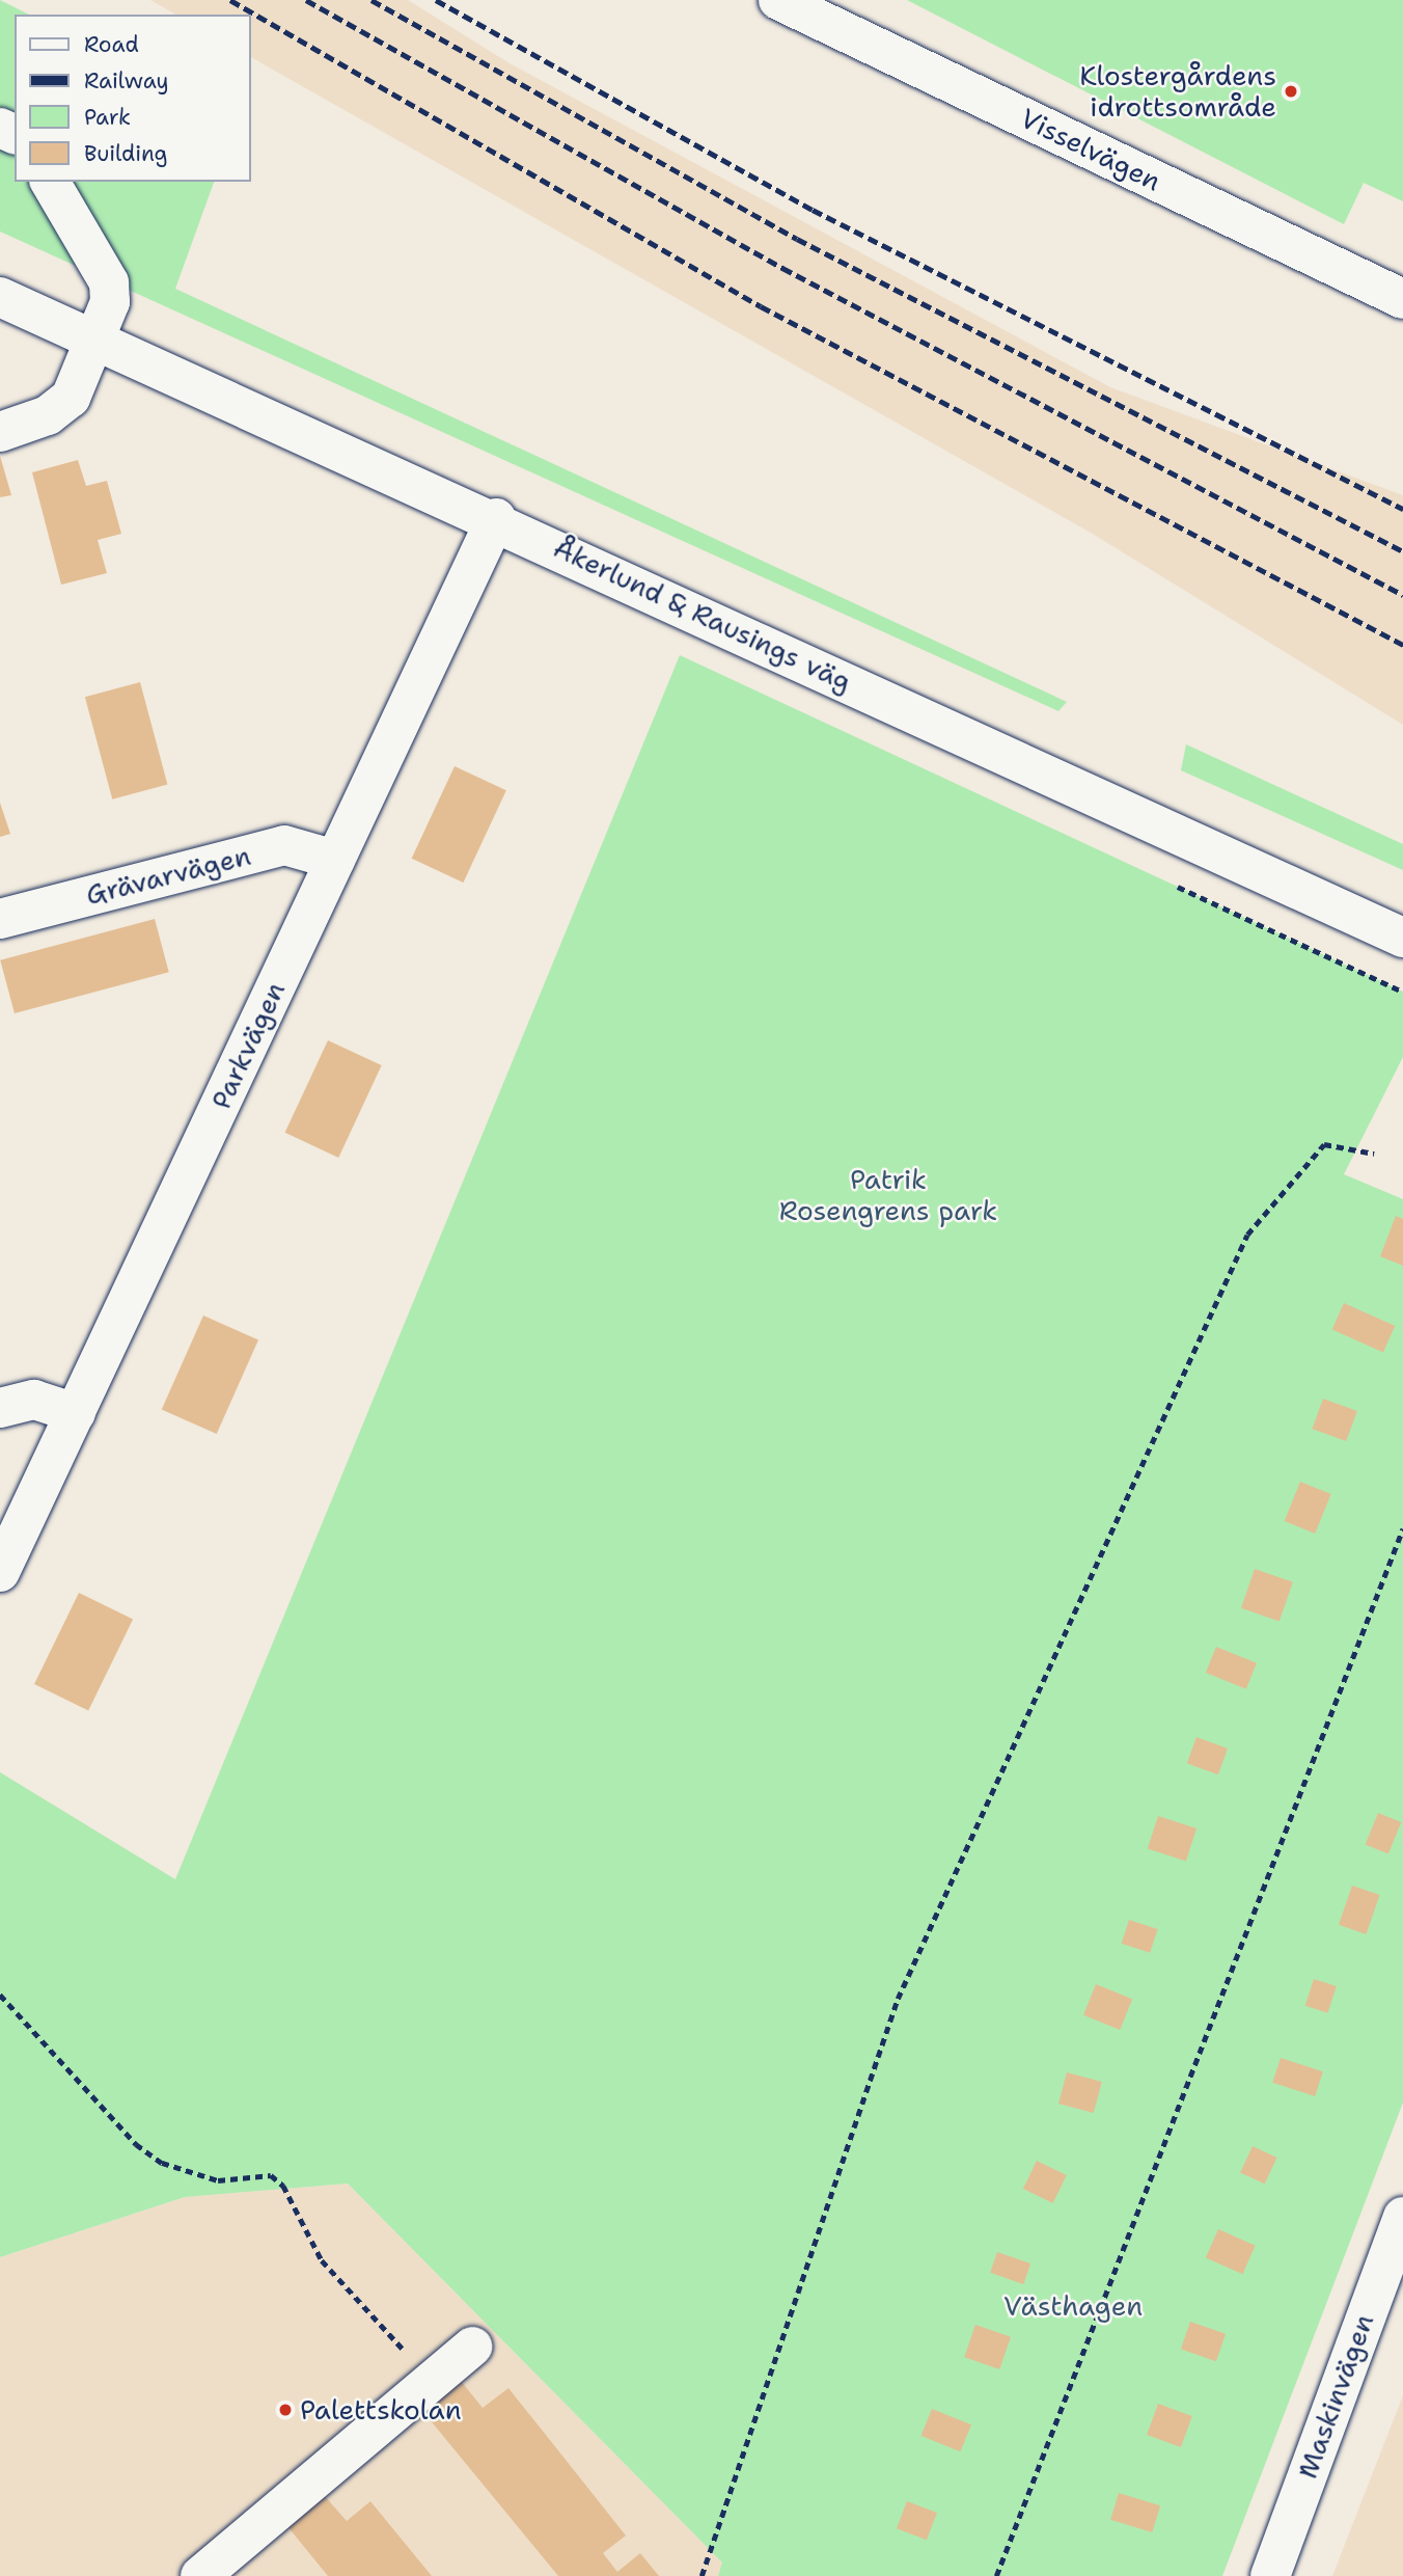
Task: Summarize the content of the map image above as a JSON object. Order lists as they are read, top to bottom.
{
  "streets": {
    "street": [
      "Visselvägen",
      "Åkerlund & Rausings väg",
      "Grävarvägen",
      "Parkvägen",
      "Maskinvägen"
    ]
  },
  "crossings": [
    ["Åkerlund & Rausings väg", "Parkvägen"],
    ["Grävarvägen", "Parkvägen"]
  ],
  "parks": ["Patrik Rosengrens park", "Västhagen"],
  "places": ["Klostergårdens idrottsområde", "Palettskolan"],
  "legend": [
    "Road",
    "Railway",
    "Park",
    "Building"
  ]
}
